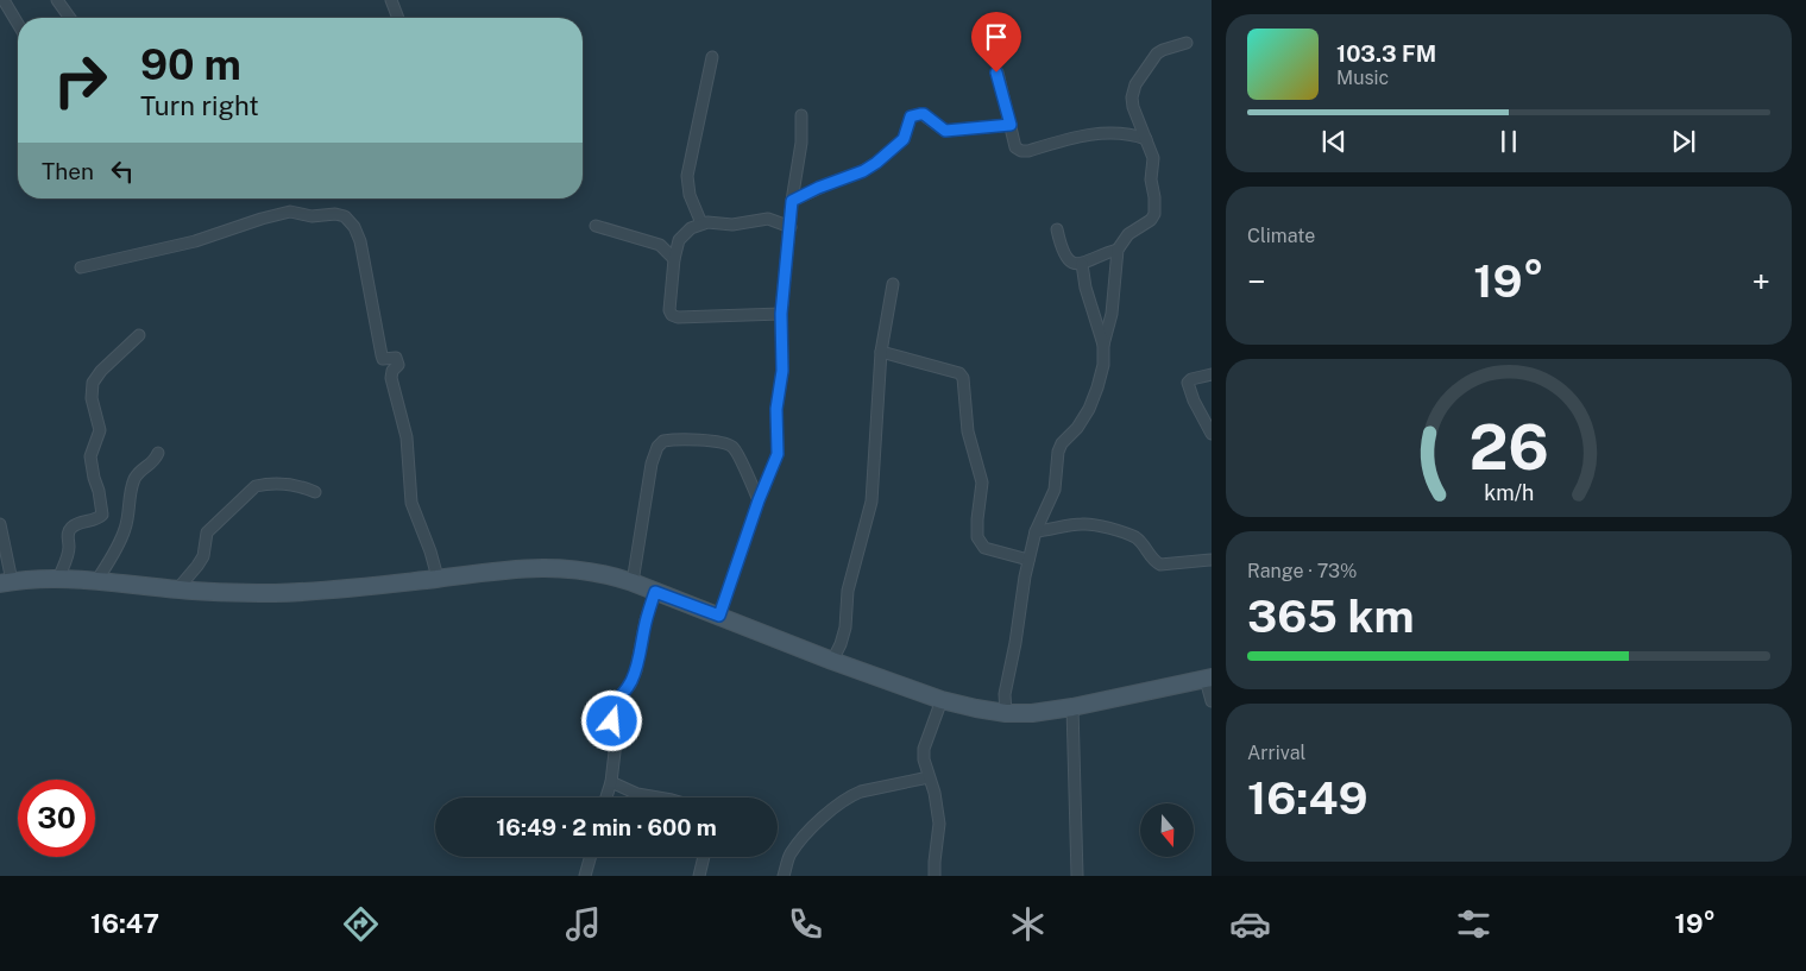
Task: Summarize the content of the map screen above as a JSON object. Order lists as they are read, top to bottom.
{
  "north": "bottom",
  "page": {
    "turn": ["90 m", "Turn right"],
    "song": ["103.3 FM", "Music"],
    "then": "Then",
    "tile": [
      "Climate",
      ["Range · 73%", "365 km"],
      ["Arrival", "16:49"]
    ],
    "heat": ["−", "19°", "+"],
    "limit": "30",
    "trip": "16:49 · 2 min · 600 m",
    "tabs": ["16:47", "19°"],
    "gauge": ["26", "km/h"]
  }
}
